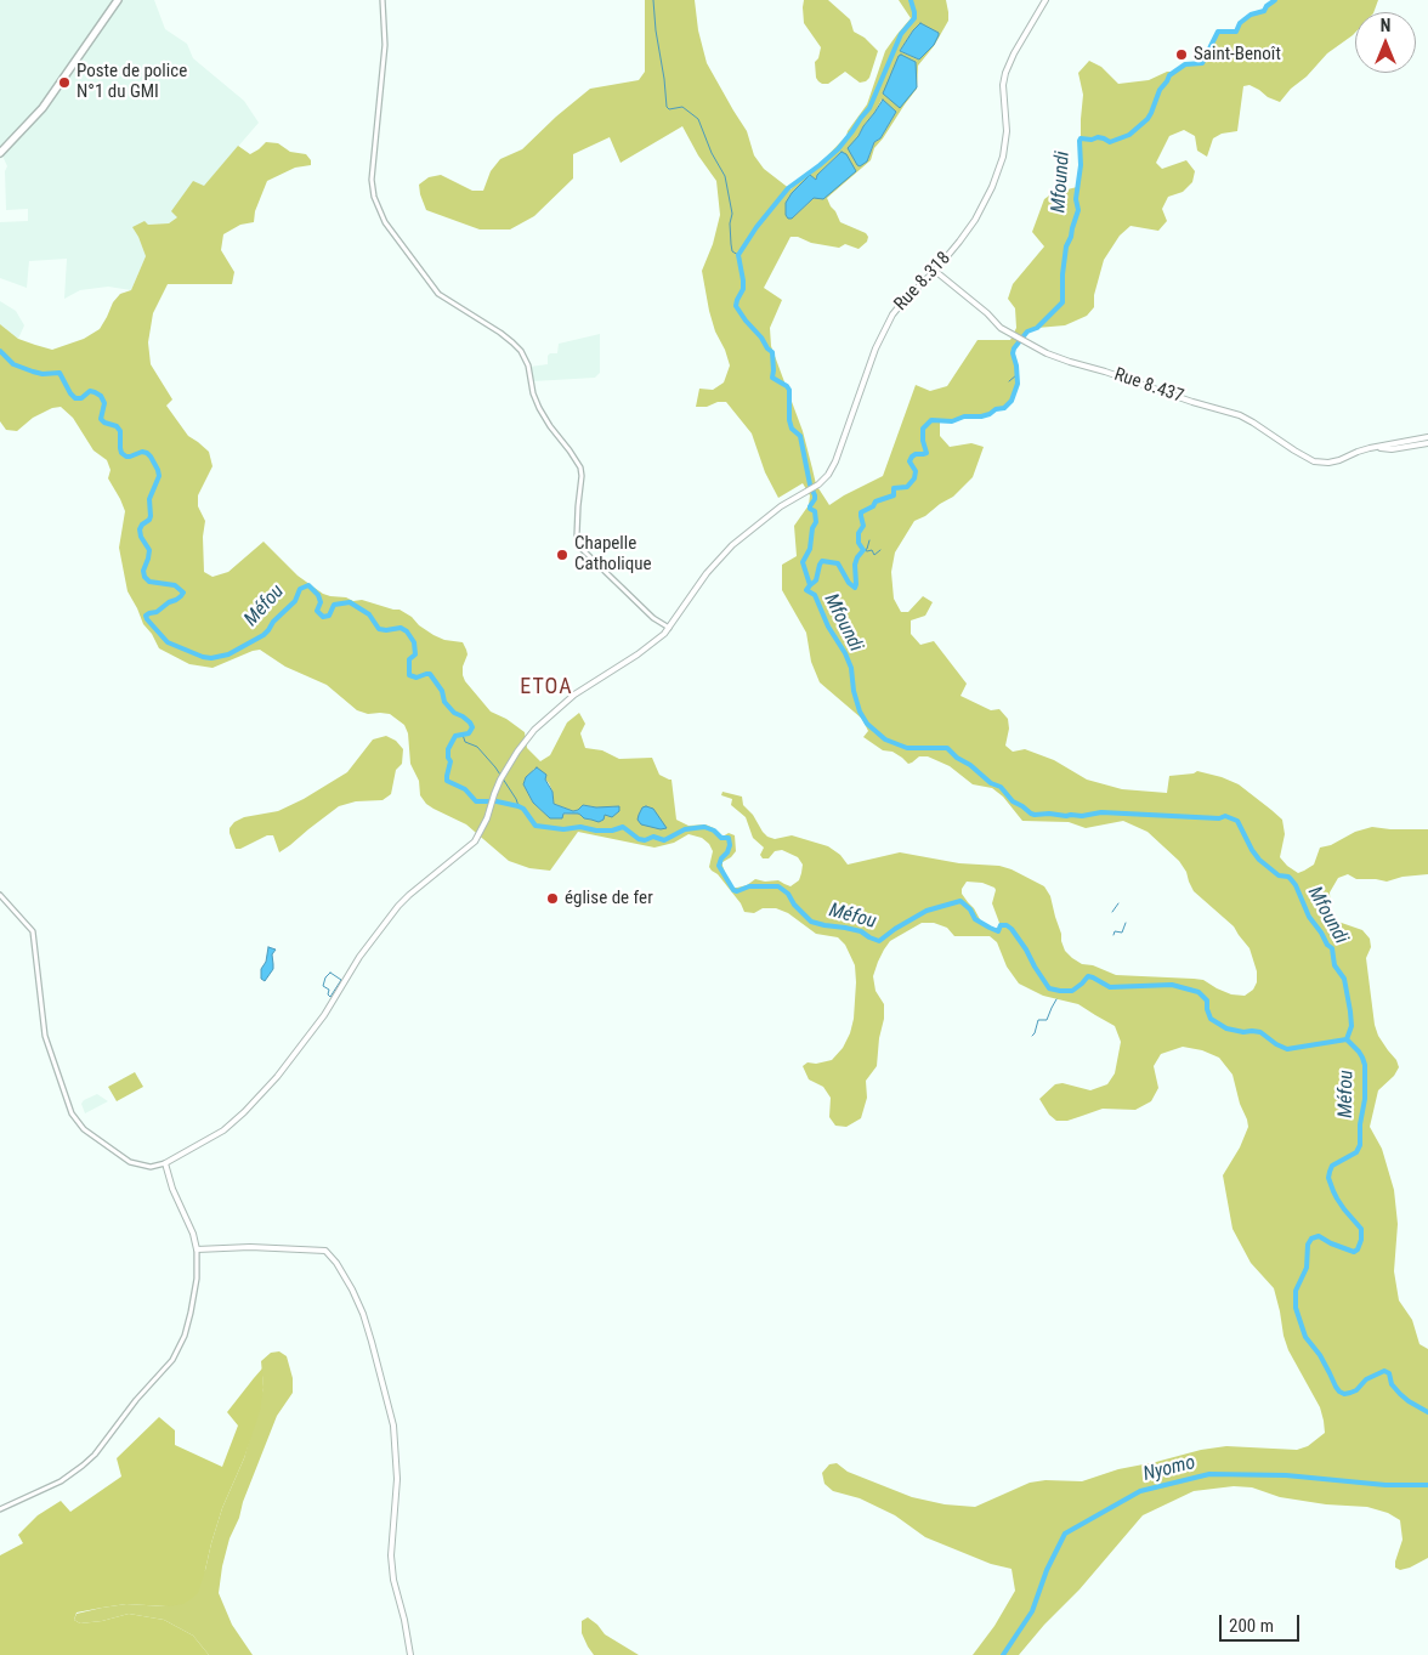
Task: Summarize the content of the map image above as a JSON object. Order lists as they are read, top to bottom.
{
  "streets": {
    "main road": ["Rue 8.318", "Rue 8.437"]
  },
  "crossings": [
    ["Rue 8.318", "Rue 8.437"]
  ],
  "districts": ["ETOA"],
  "water": ["Mfoundi", "Méfou", "Nyomo"],
  "places": [
    "Saint-Benoît",
    "Poste de police N°1 du GMI",
    "Chapelle Catholique",
    "église de fer"
  ],
  "scale_bar": "200 m",
  "north": "top"
}
